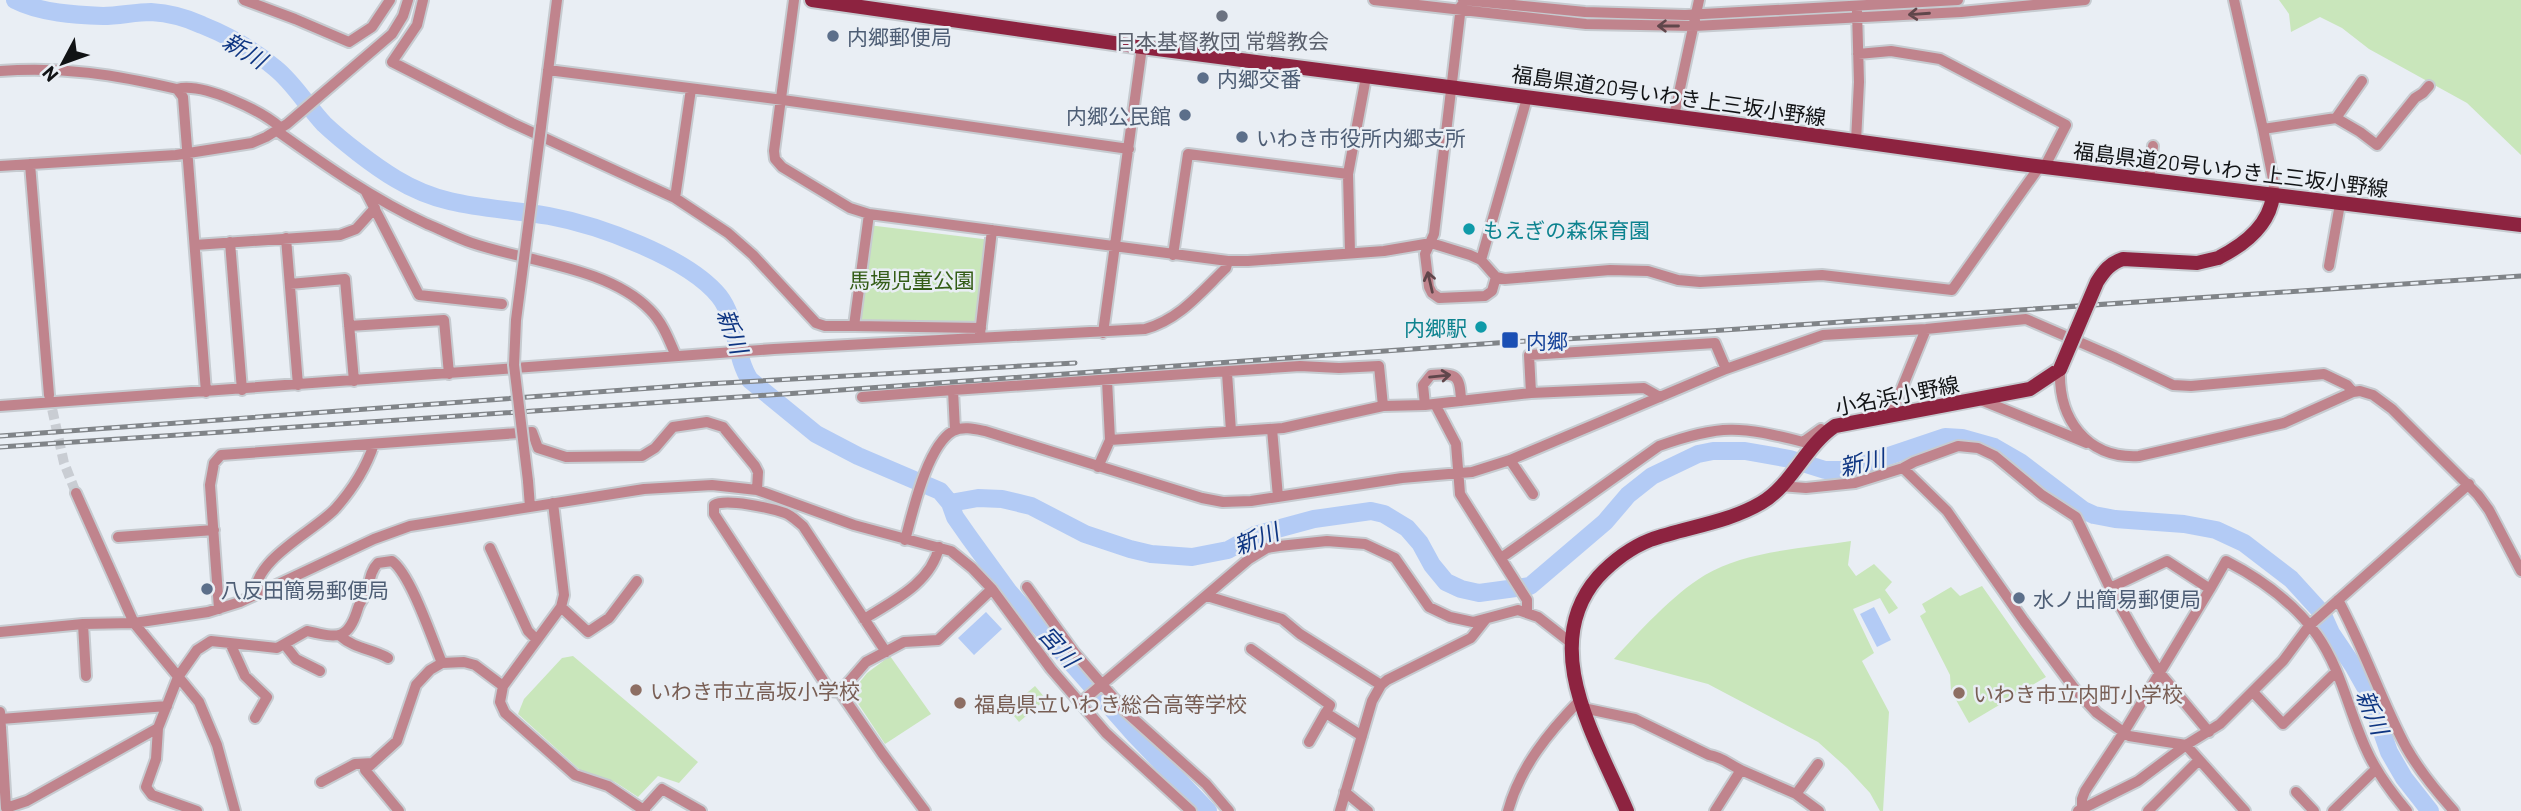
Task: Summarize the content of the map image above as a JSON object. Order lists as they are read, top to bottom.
{
  "streets": {
    "main road": ["福島県道20号いわき上三坂小野線", "小名浜小野線"]
  },
  "water": ["新川", "宮川"],
  "parks": ["馬場児童公園"],
  "places": {
    "other": [
      "日本基督教団 常磐教会",
      "内郷郵便局",
      "内郷交番",
      "内郷公民館",
      "いわき市役所内郷支所",
      "もえぎの森保育園",
      "内郷駅",
      "八反田簡易郵便局",
      "水ノ出簡易郵便局",
      "いわき市立高坂小学校",
      "いわき市立内町小学校",
      "福島県立いわき総合高等学校"
    ],
    "transit": ["内郷"]
  },
  "north": "bottom left"
}
